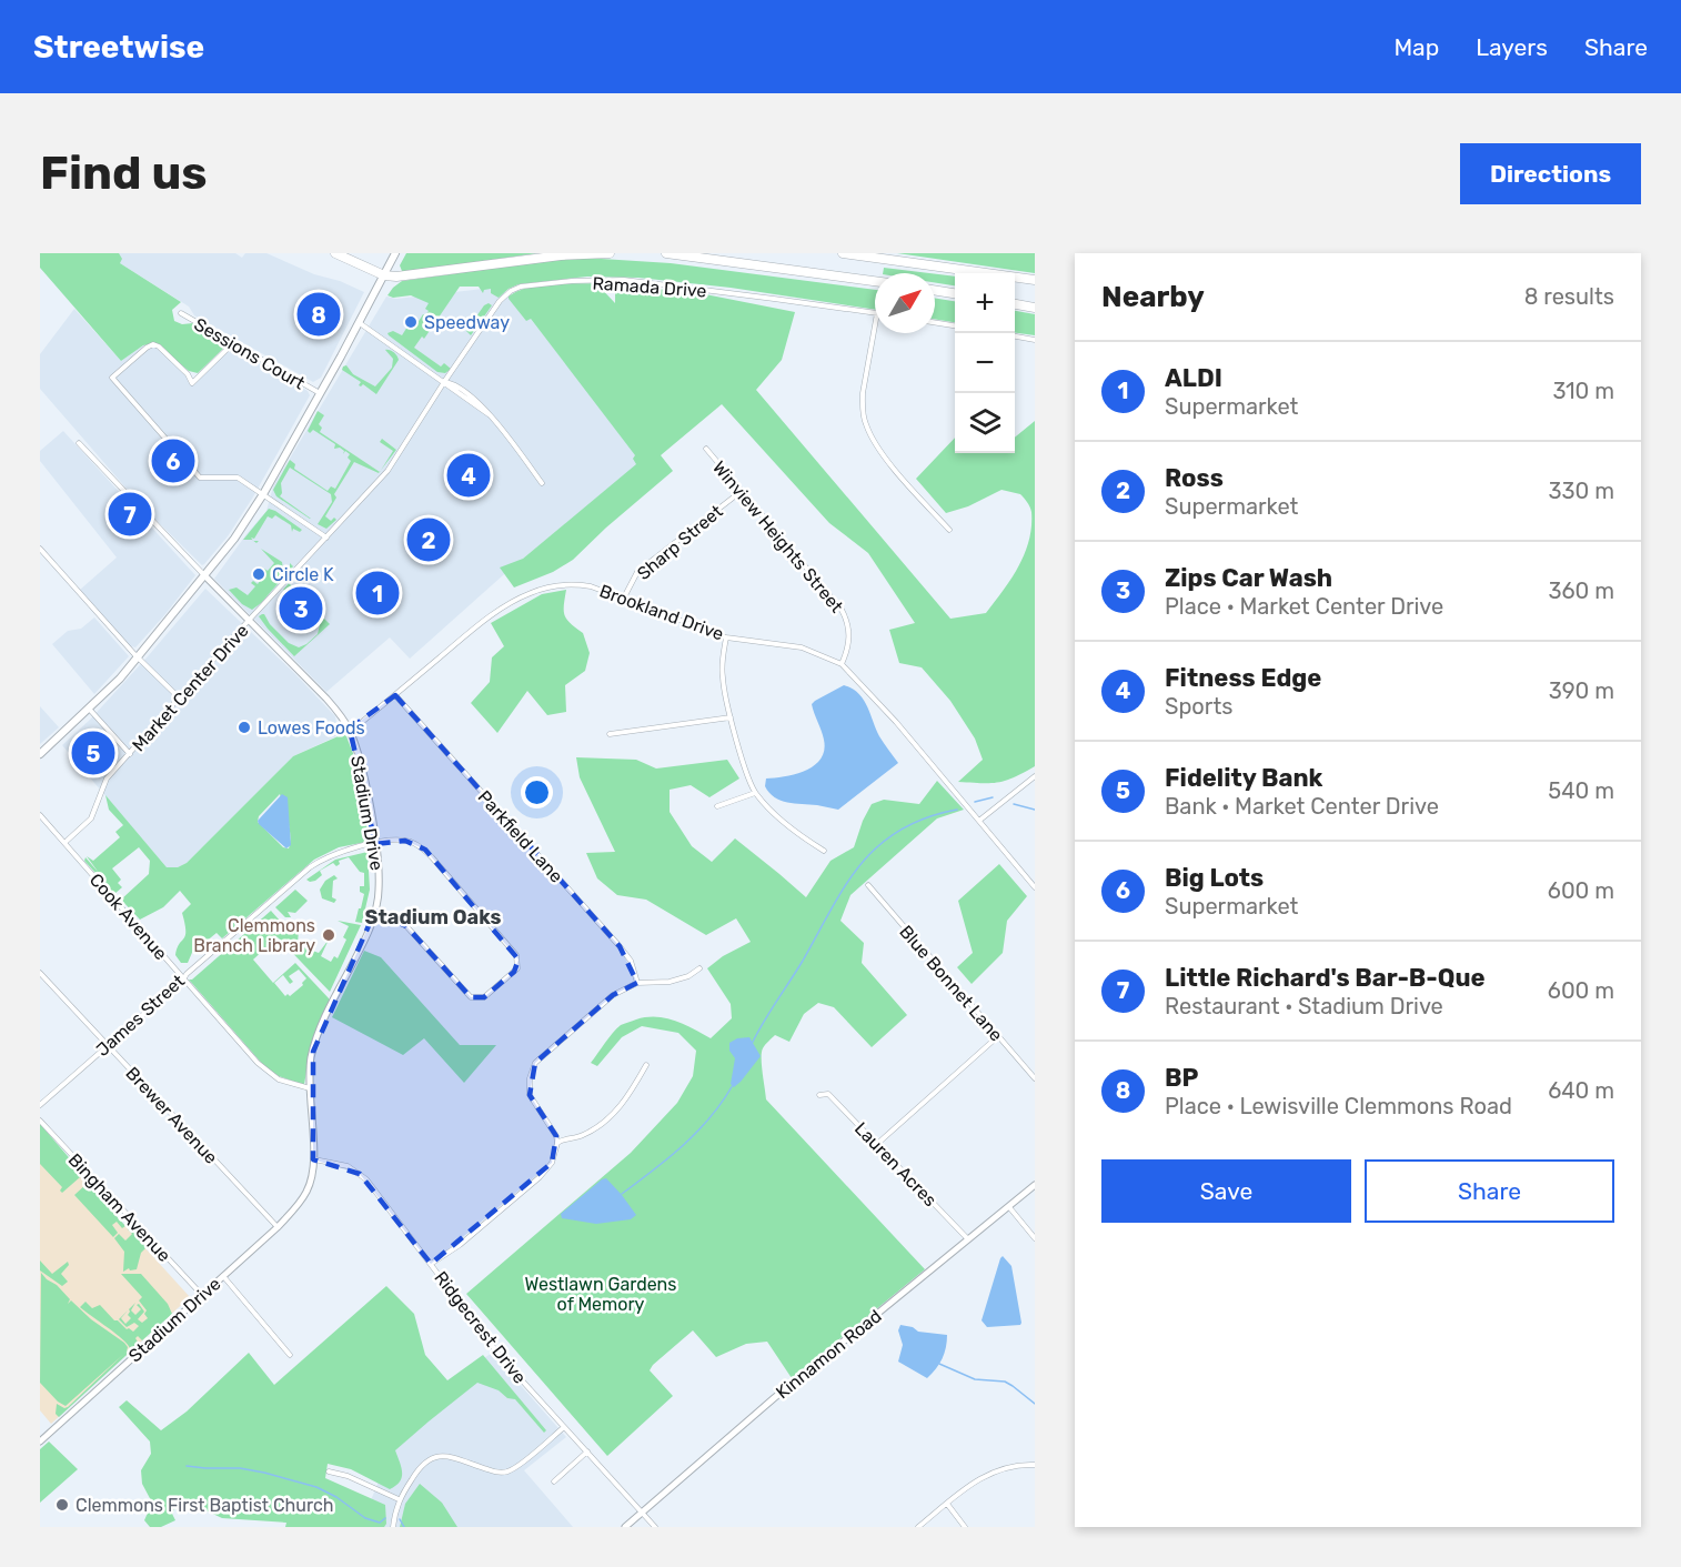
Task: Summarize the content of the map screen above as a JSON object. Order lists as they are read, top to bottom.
{
  "streets": {
    "street": [
      "Ramada Drive",
      "Sessions Court",
      "Winview Heights Street",
      "Sharp Street",
      "Brookland Drive",
      "Market Center Drive",
      "Stadium Drive",
      "Parkfield Lane",
      "Cook Avenue",
      "Blue Bonnet Lane",
      "James Street",
      "Brewer Avenue",
      "Lauren Acres",
      "Bingham Avenue",
      "Ridgecrest Drive",
      "Kinnamon Road"
    ]
  },
  "crossings": [
    ["Ramada Drive", "Market Center Drive"],
    ["Winview Heights Street", "Sharp Street"],
    ["Winview Heights Street", "Brookland Drive"],
    ["Sharp Street", "Brookland Drive"],
    ["Brookland Drive", "Stadium Drive"],
    ["Brookland Drive", "Parkfield Lane"],
    ["Market Center Drive", "Stadium Drive"],
    ["Market Center Drive", "Cook Avenue"],
    ["Stadium Drive", "Cook Avenue"],
    ["Stadium Drive", "James Street"],
    ["Stadium Drive", "Brewer Avenue"],
    ["Stadium Drive", "Bingham Avenue"],
    ["Stadium Drive", "Ridgecrest Drive"],
    ["Cook Avenue", "James Street"],
    ["James Street", "Brewer Avenue"],
    ["Lauren Acres", "Kinnamon Road"],
    ["Ridgecrest Drive", "Kinnamon Road"]
  ],
  "districts": ["Stadium Oaks"],
  "parks": ["Westlawn Gardens of Memory"],
  "places": [
    "Speedway",
    "Circle K",
    "Lowes Foods",
    "Clemmons Branch Library",
    "Clemmons First Baptist Church"
  ],
  "north": "top right",
  "page": {
    "header": "Streetwise",
    "nav": ["Map", "Layers", "Share"],
    "buttons": [
      "Directions",
      ["Save", "Share"]
    ],
    "title": "Find us",
    "heading": ["Nearby", "8 results"],
    "map_buttons": ["+", "−"],
    "pins": [
      "8",
      "6",
      "4",
      "7",
      "2",
      "1",
      "3",
      "5"
    ],
    "list": [
      {
        "mark": "1",
        "name": "ALDI",
        "note": "Supermarket",
        "value": "310 m"
      },
      {
        "mark": "2",
        "name": "Ross",
        "note": "Supermarket",
        "value": "330 m"
      },
      {
        "mark": "3",
        "name": "Zips Car Wash",
        "note": "Place · Market Center Drive",
        "value": "360 m"
      },
      {
        "mark": "4",
        "name": "Fitness Edge",
        "note": "Sports",
        "value": "390 m"
      },
      {
        "mark": "5",
        "name": "Fidelity Bank",
        "note": "Bank · Market Center Drive",
        "value": "540 m"
      },
      {
        "mark": "6",
        "name": "Big Lots",
        "note": "Supermarket",
        "value": "600 m"
      },
      {
        "mark": "7",
        "name": "Little Richard's Bar-B-Que",
        "note": "Restaurant · Stadium Drive",
        "value": "600 m"
      },
      {
        "mark": "8",
        "name": "BP",
        "note": "Place · Lewisville Clemmons Road",
        "value": "640 m"
      }
    ]
  }
}
